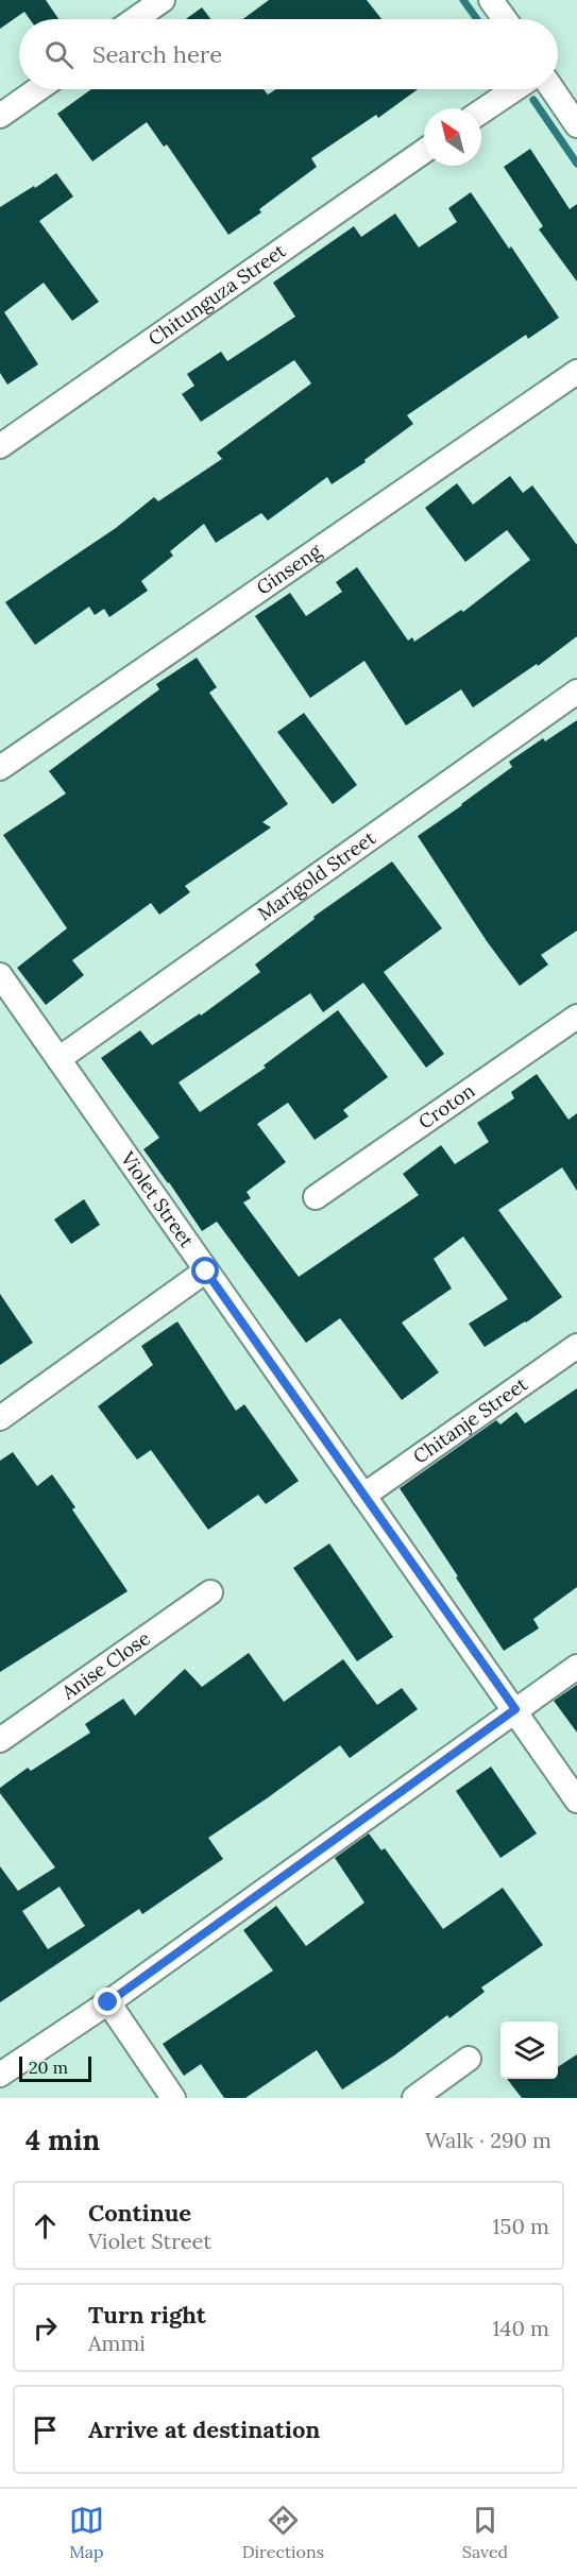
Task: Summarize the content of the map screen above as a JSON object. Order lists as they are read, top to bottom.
{
  "streets": {
    "street": [
      "Chitunguza Street",
      "Ginseng",
      "Marigold Street",
      "Croton",
      "Violet Street",
      "Chitanje Street",
      "Anise Close"
    ]
  },
  "crossings": [
    ["Marigold Street", "Violet Street"],
    ["Violet Street", "Chitanje Street"]
  ],
  "scale_bar": "20 m",
  "north": "top left",
  "page": {
    "search": "Search here",
    "scale": "20 m",
    "heading": ["4 min", "Walk · 290 m"],
    "list": [
      ["Continue", "Violet Street", "150 m"],
      ["Turn right", "Ammi", "140 m"],
      "Arrive at destination"
    ],
    "nav": ["Map", "Directions", "Saved"]
  }
}
